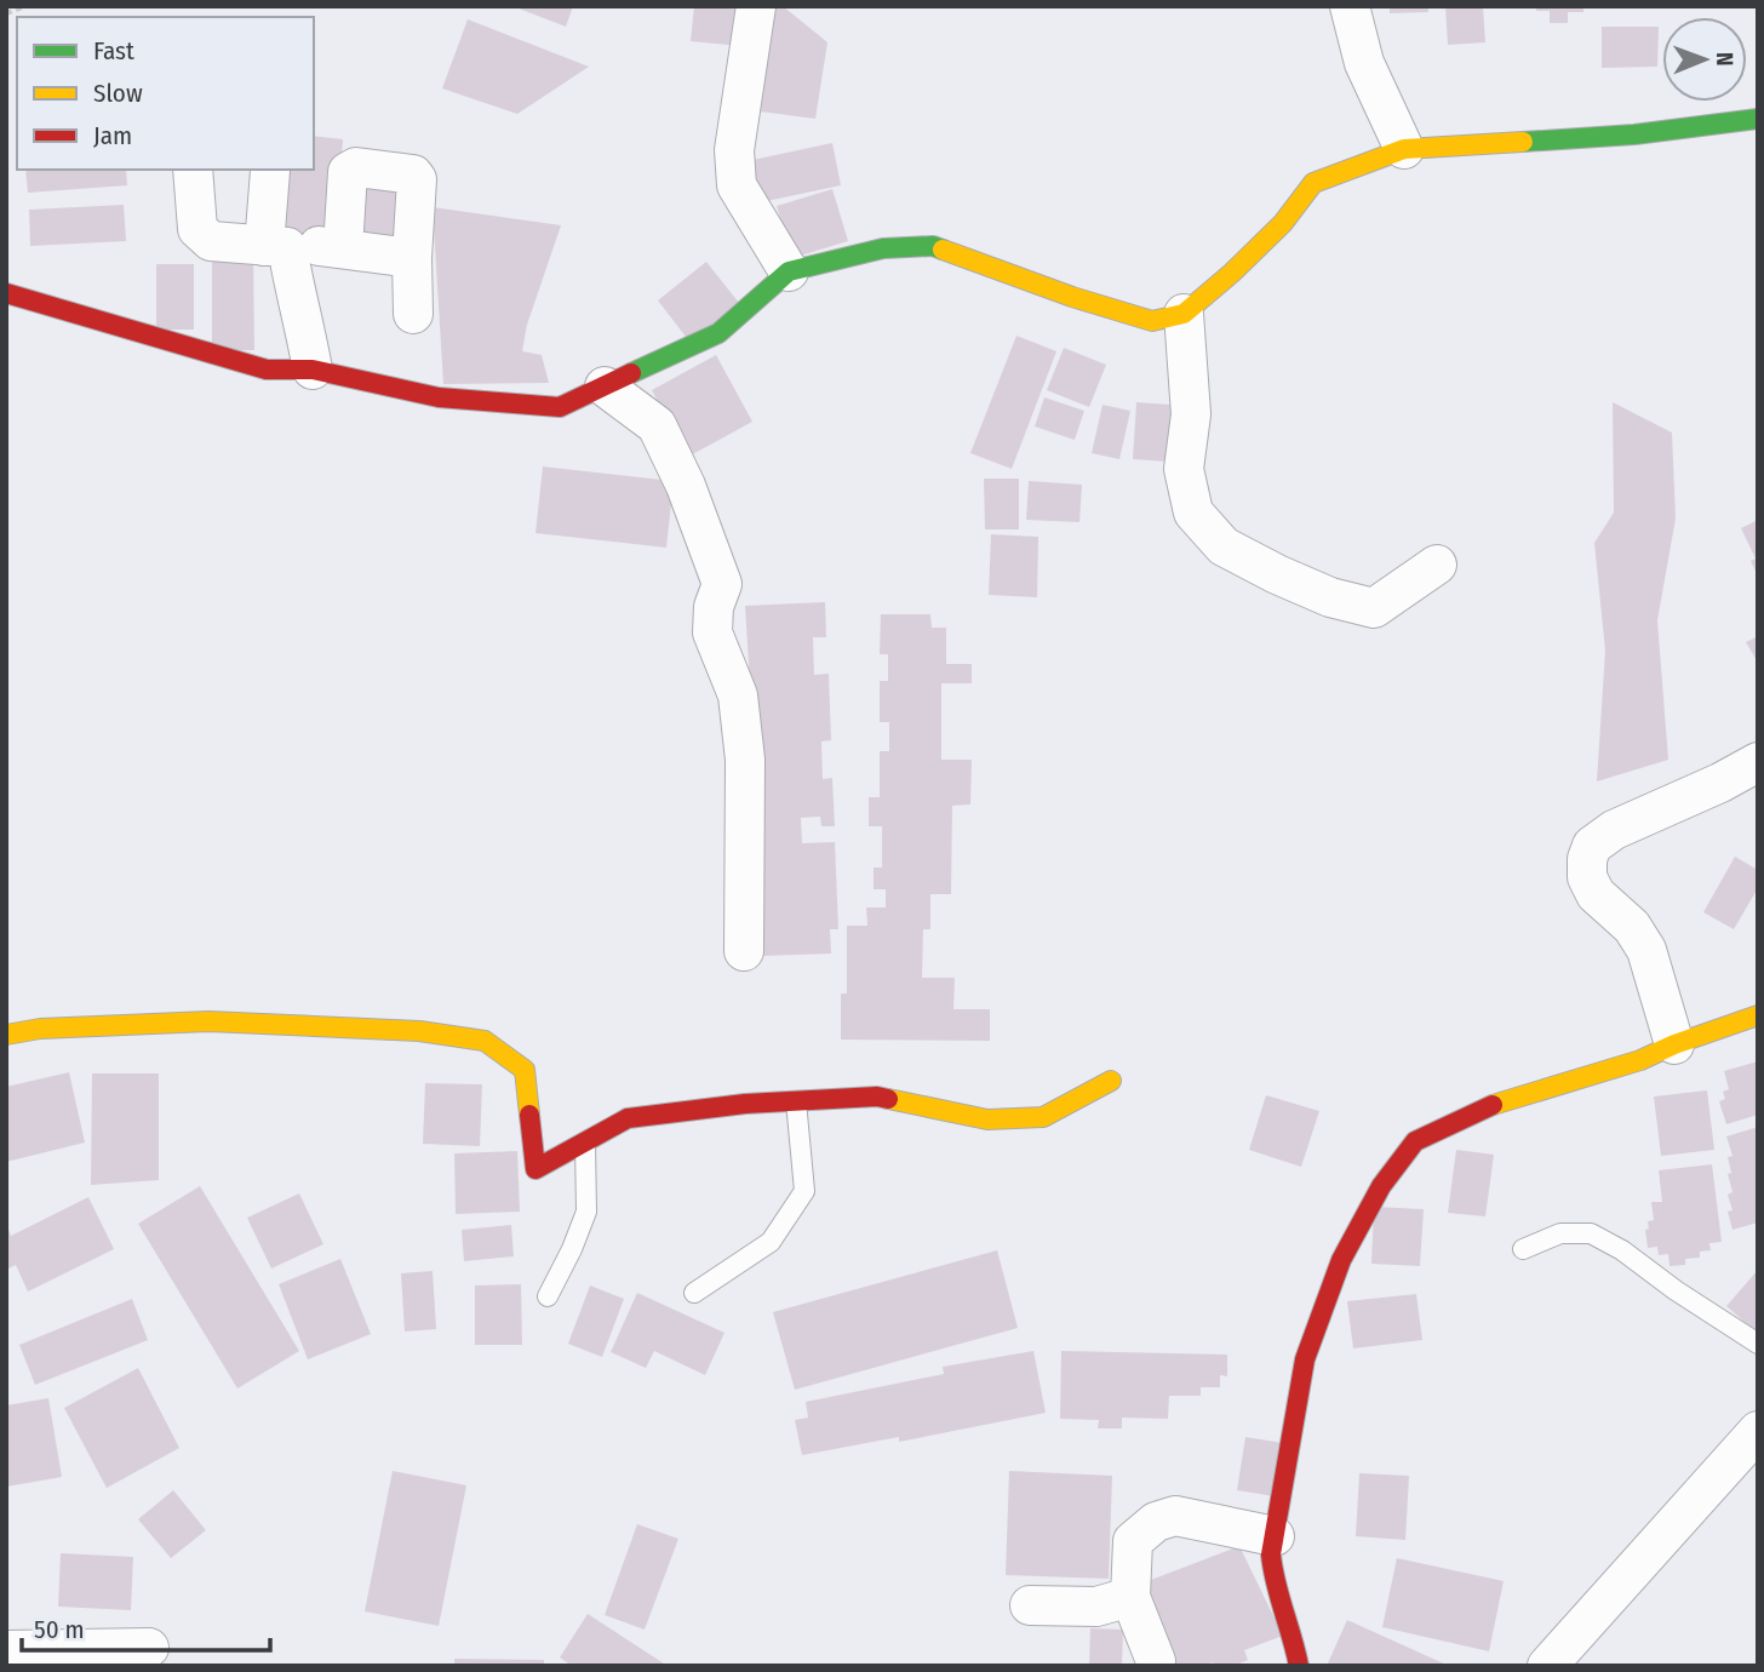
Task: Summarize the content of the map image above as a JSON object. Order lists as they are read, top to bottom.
{
  "legend": ["Fast", "Slow", "Jam"],
  "scale_bar": "50 m",
  "north": "right"
}
